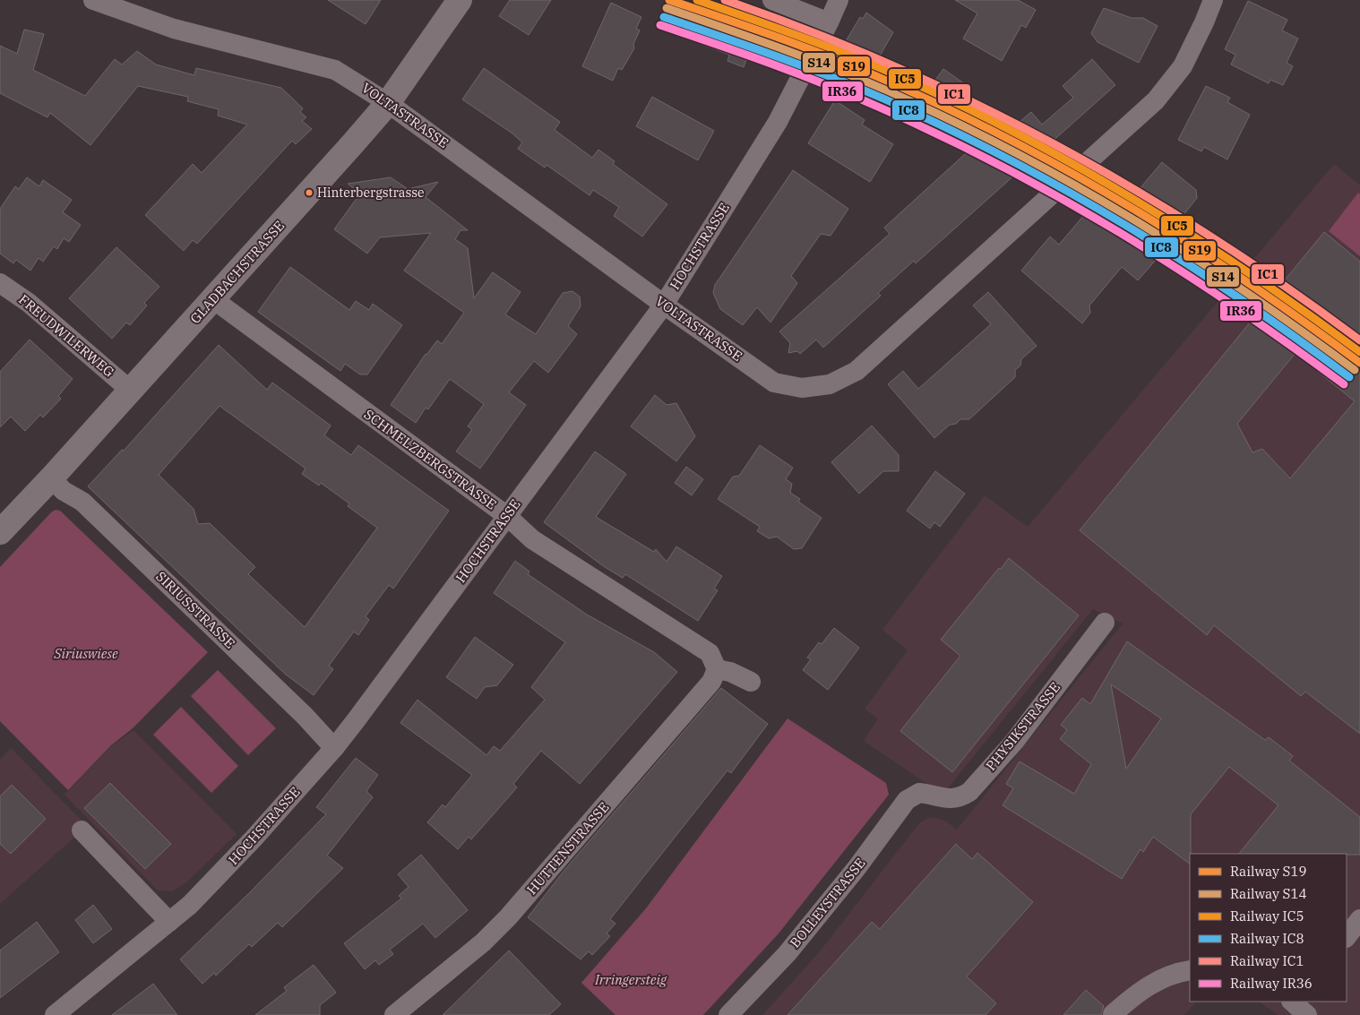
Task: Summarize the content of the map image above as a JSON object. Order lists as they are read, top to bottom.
{
  "streets": {
    "street": [
      "VOLTASTRASSE",
      "HOCHSTRASSE",
      "GLADBACHSTRASSE",
      "FREUDWILERWEG",
      "SCHMELZBERGSTRASSE",
      "SIRIUSSTRASSE",
      "PHYSIKSTRASSE",
      "HUTTENSTRASSE",
      "BOLLEYSTRASSE"
    ]
  },
  "crossings": [
    ["VOLTASTRASSE", "HOCHSTRASSE"],
    ["VOLTASTRASSE", "GLADBACHSTRASSE"],
    ["HOCHSTRASSE", "SCHMELZBERGSTRASSE"],
    ["HOCHSTRASSE", "SIRIUSSTRASSE"],
    ["GLADBACHSTRASSE", "FREUDWILERWEG"],
    ["GLADBACHSTRASSE", "SCHMELZBERGSTRASSE"],
    ["GLADBACHSTRASSE", "SIRIUSSTRASSE"],
    ["SCHMELZBERGSTRASSE", "HUTTENSTRASSE"],
    ["PHYSIKSTRASSE", "BOLLEYSTRASSE"]
  ],
  "parks": ["Siriuswiese", "Irringersteig"],
  "places": ["Hinterbergstrasse"],
  "lines": [
    "rail line S19",
    "rail line IC5",
    "rail line IC1",
    "rail line S14",
    "rail line IC8",
    "rail line IR36"
  ],
  "legend": [
    "Railway S19",
    "Railway S14",
    "Railway IC5",
    "Railway IC8",
    "Railway IC1",
    "Railway IR36"
  ]
}
